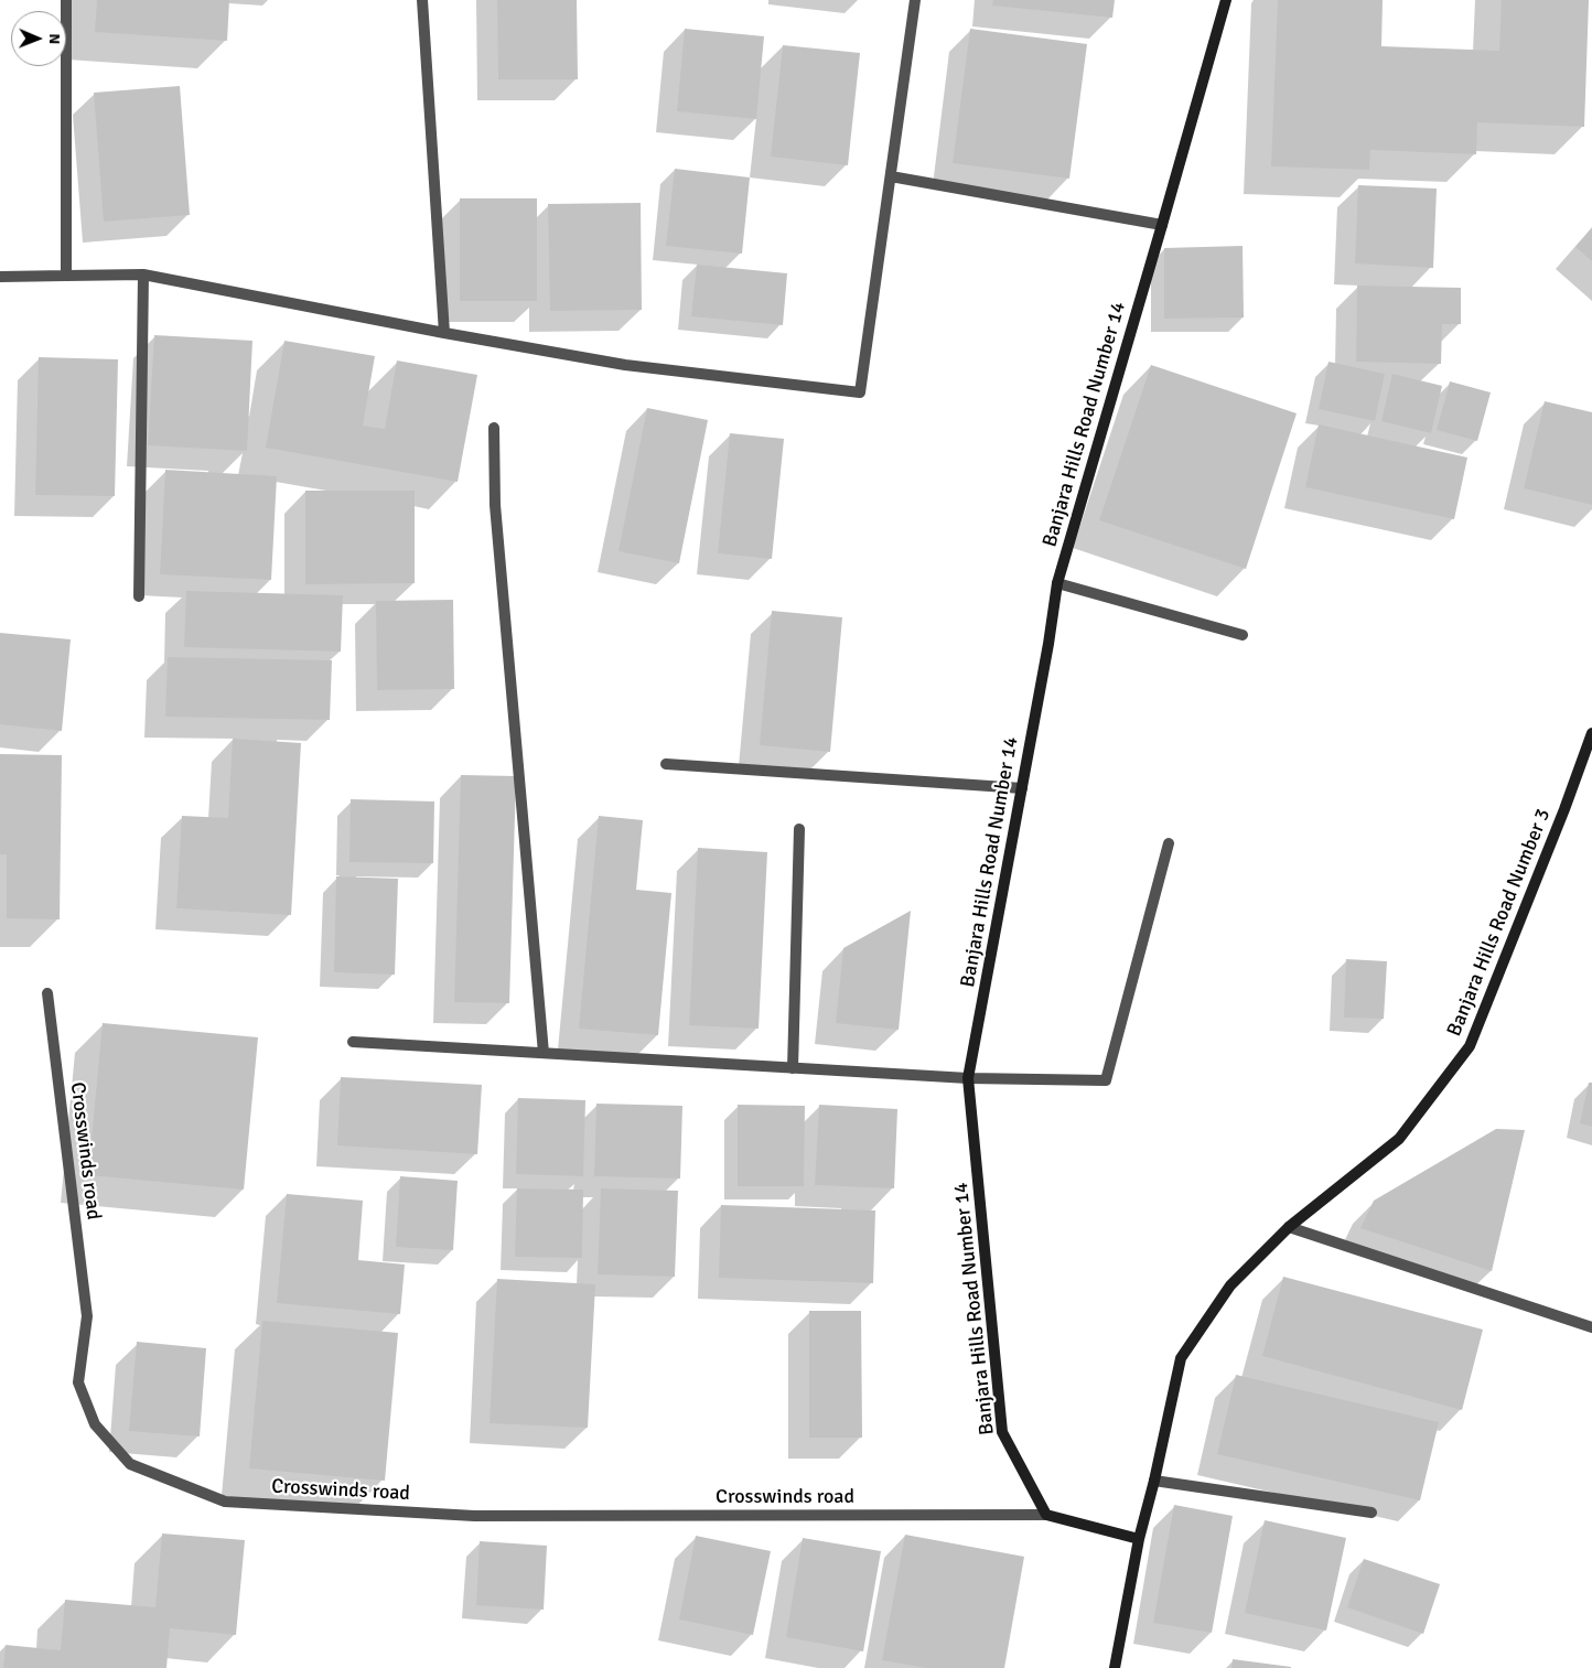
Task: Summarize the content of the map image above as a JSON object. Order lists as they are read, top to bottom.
{
  "streets": {
    "street": ["Banjara Hills Road Number 14", "Banjara Hills Road Number 3", "Crosswinds road"]
  },
  "crossings": [
    ["Banjara Hills Road Number 14", "Crosswinds road"]
  ],
  "north": "right"
}
